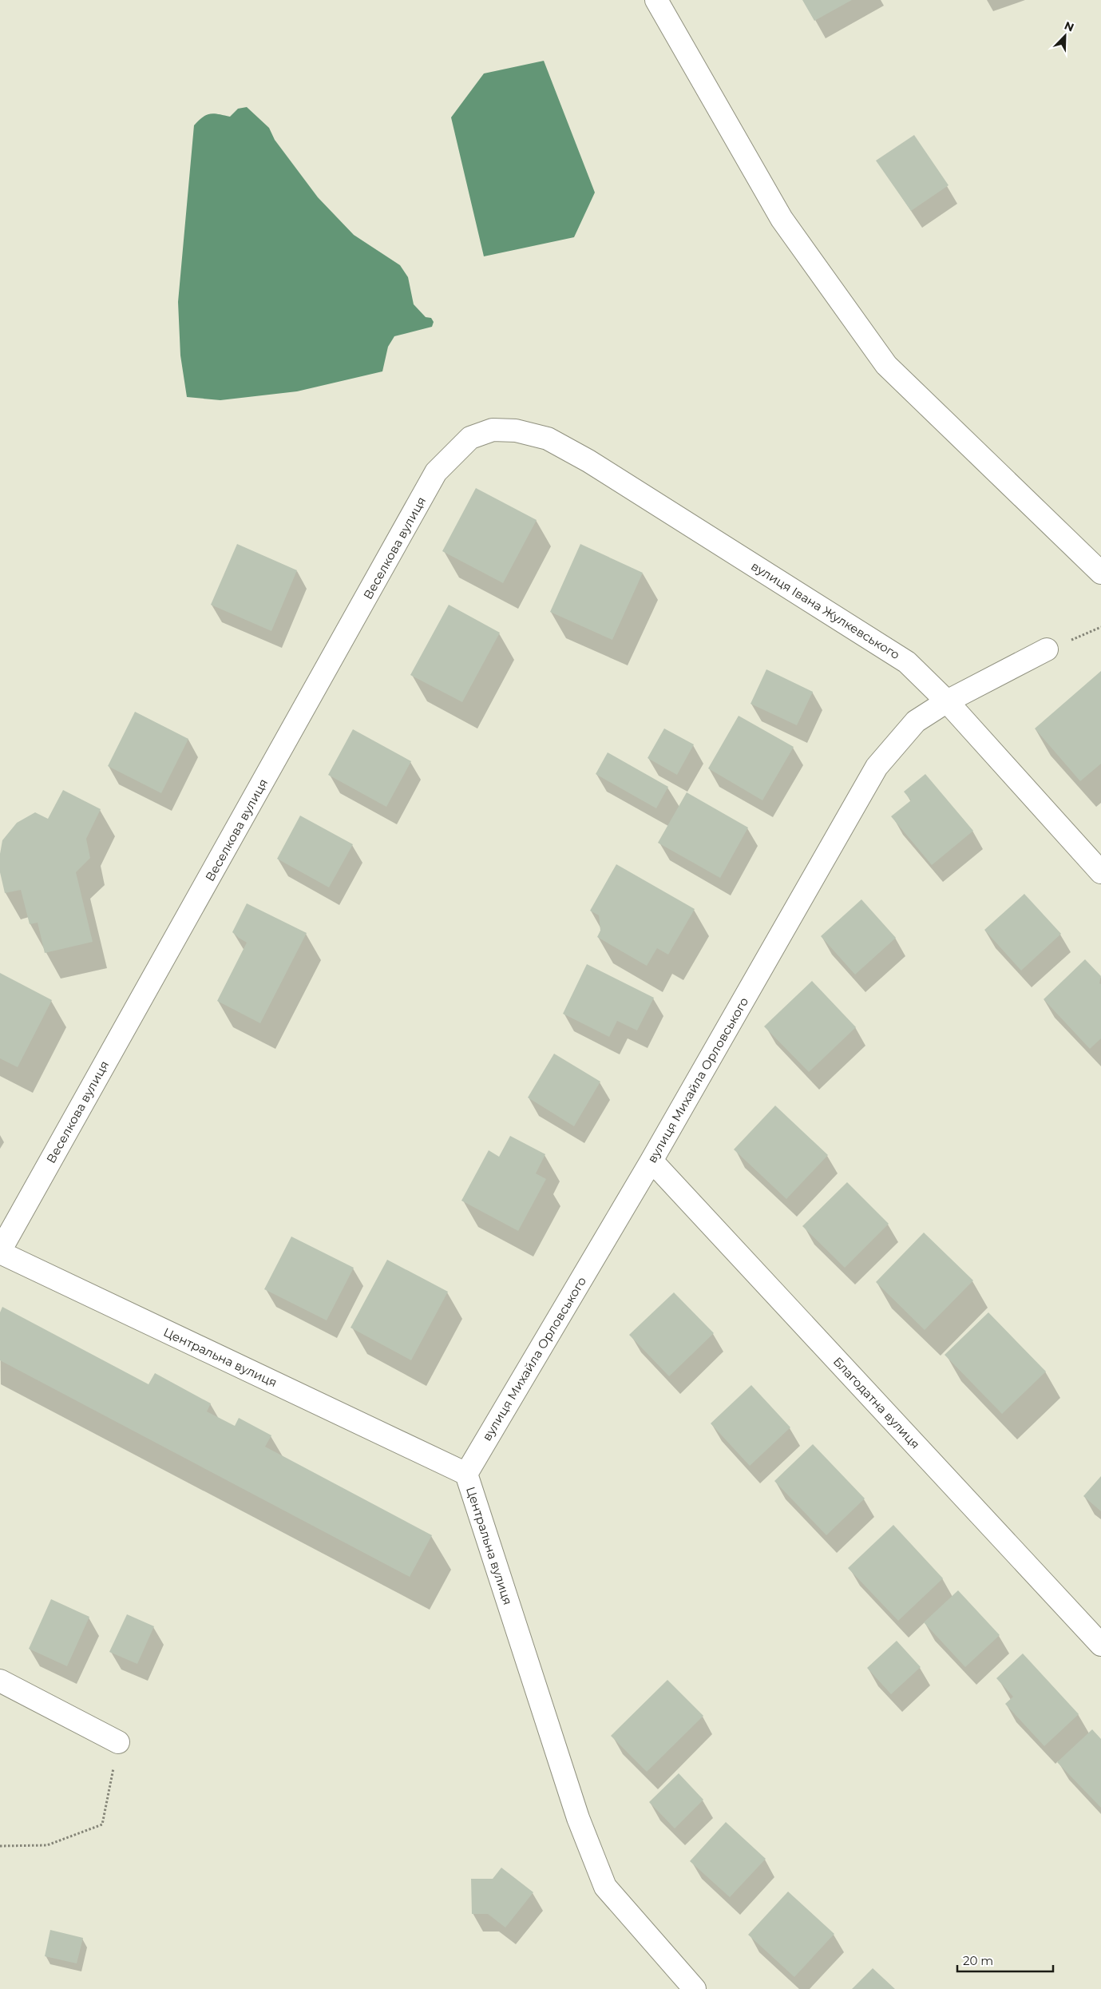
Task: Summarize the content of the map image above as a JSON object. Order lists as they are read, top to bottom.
{
  "streets": {
    "street": [
      "Веселкова вулиця",
      "вулиця Івана Жулкевського",
      "вулиця Михайла Орловського",
      "Центральна вулиця",
      "Благодатна вулиця"
    ]
  },
  "crossings": [
    ["Веселкова вулиця", "вулиця Івана Жулкевського"],
    ["Веселкова вулиця", "Центральна вулиця"],
    ["вулиця Івана Жулкевського", "вулиця Михайла Орловського"],
    ["вулиця Михайла Орловського", "Центральна вулиця"],
    ["вулиця Михайла Орловського", "Благодатна вулиця"]
  ],
  "scale_bar": "20 m",
  "north": "top right"
}
